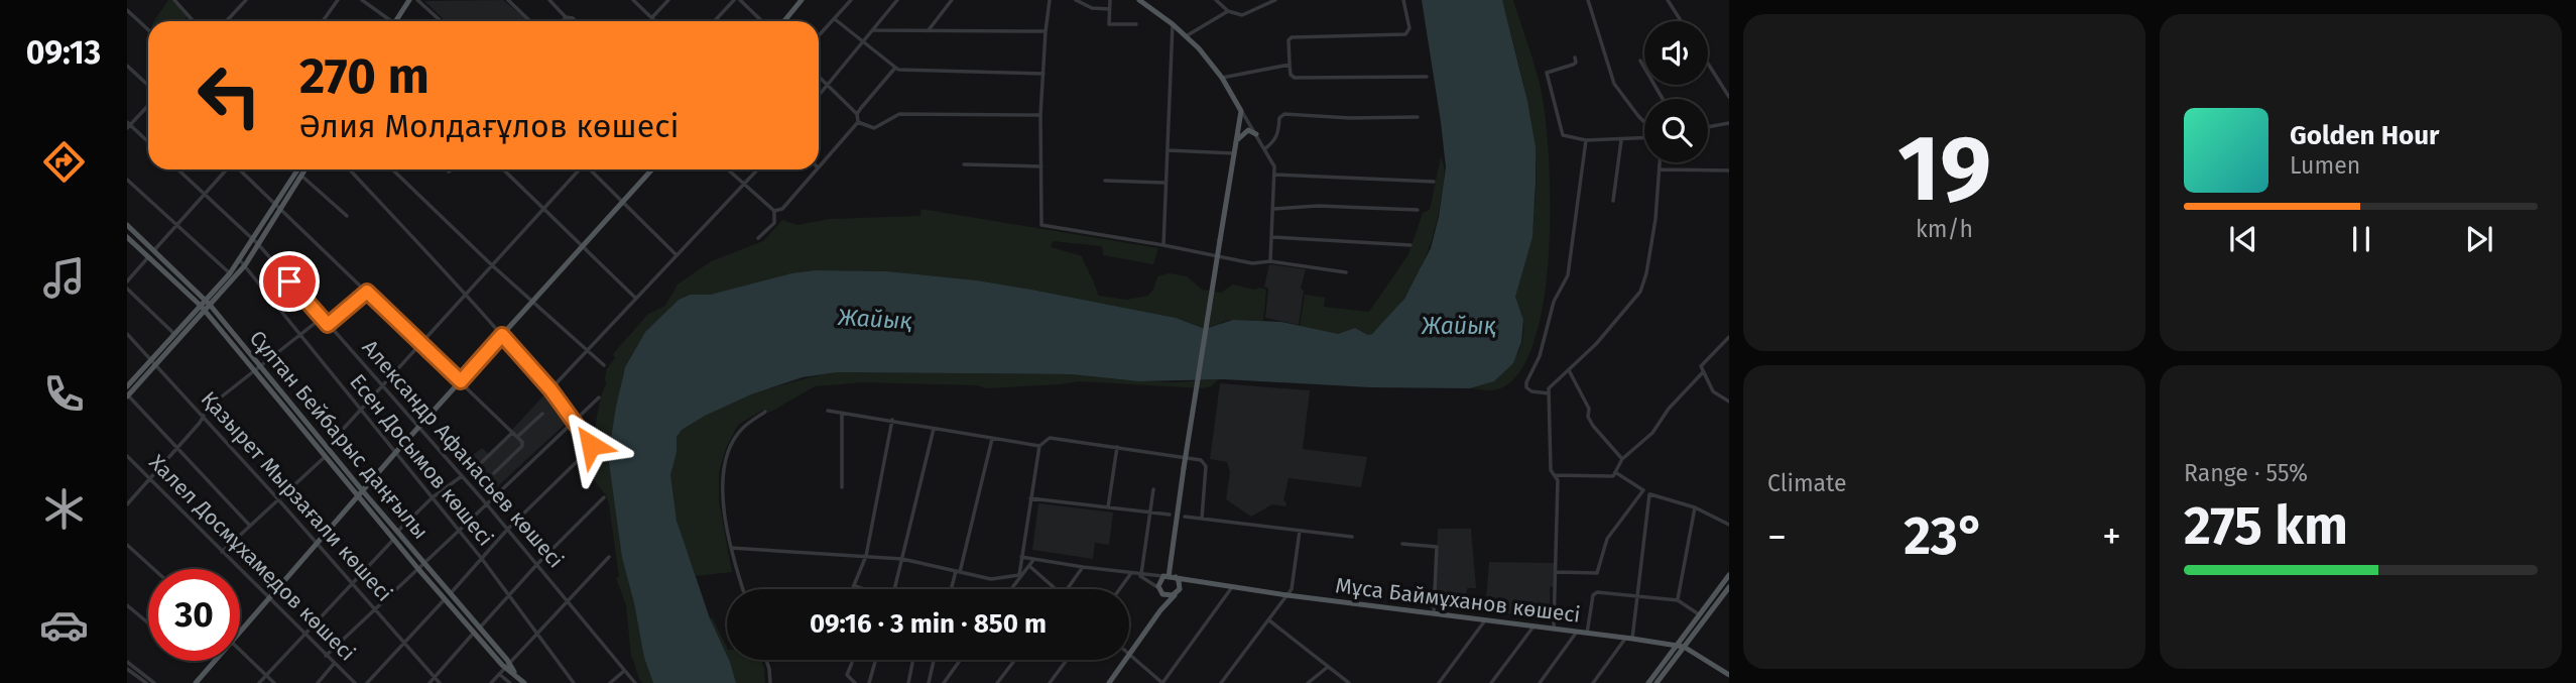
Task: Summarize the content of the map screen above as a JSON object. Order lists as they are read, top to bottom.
{
  "streets": {
    "main road": ["Сұлтан Бейбарыс даңғылы", "Мұса Баймұханов көшесі"],
    "street": [
      "Александр Афанасьев көшесі",
      "Есен Досымов көшесі",
      "Қазырет Мырзағали көшесі",
      "Халел Досмұхамедов көшесі"
    ]
  },
  "water": ["Жайық"],
  "page": {
    "tabs": "09:13",
    "tile": [
      ["19", "km/h"],
      "Climate",
      ["Range · 55%", "275 km"]
    ],
    "turn": ["270 m", "Әлия Молдағұлов көшесі"],
    "song": ["Golden Hour", "Lumen"],
    "heat": ["−", "23°", "+"],
    "limit": "30",
    "trip": "09:16 · 3 min · 850 m"
  }
}
